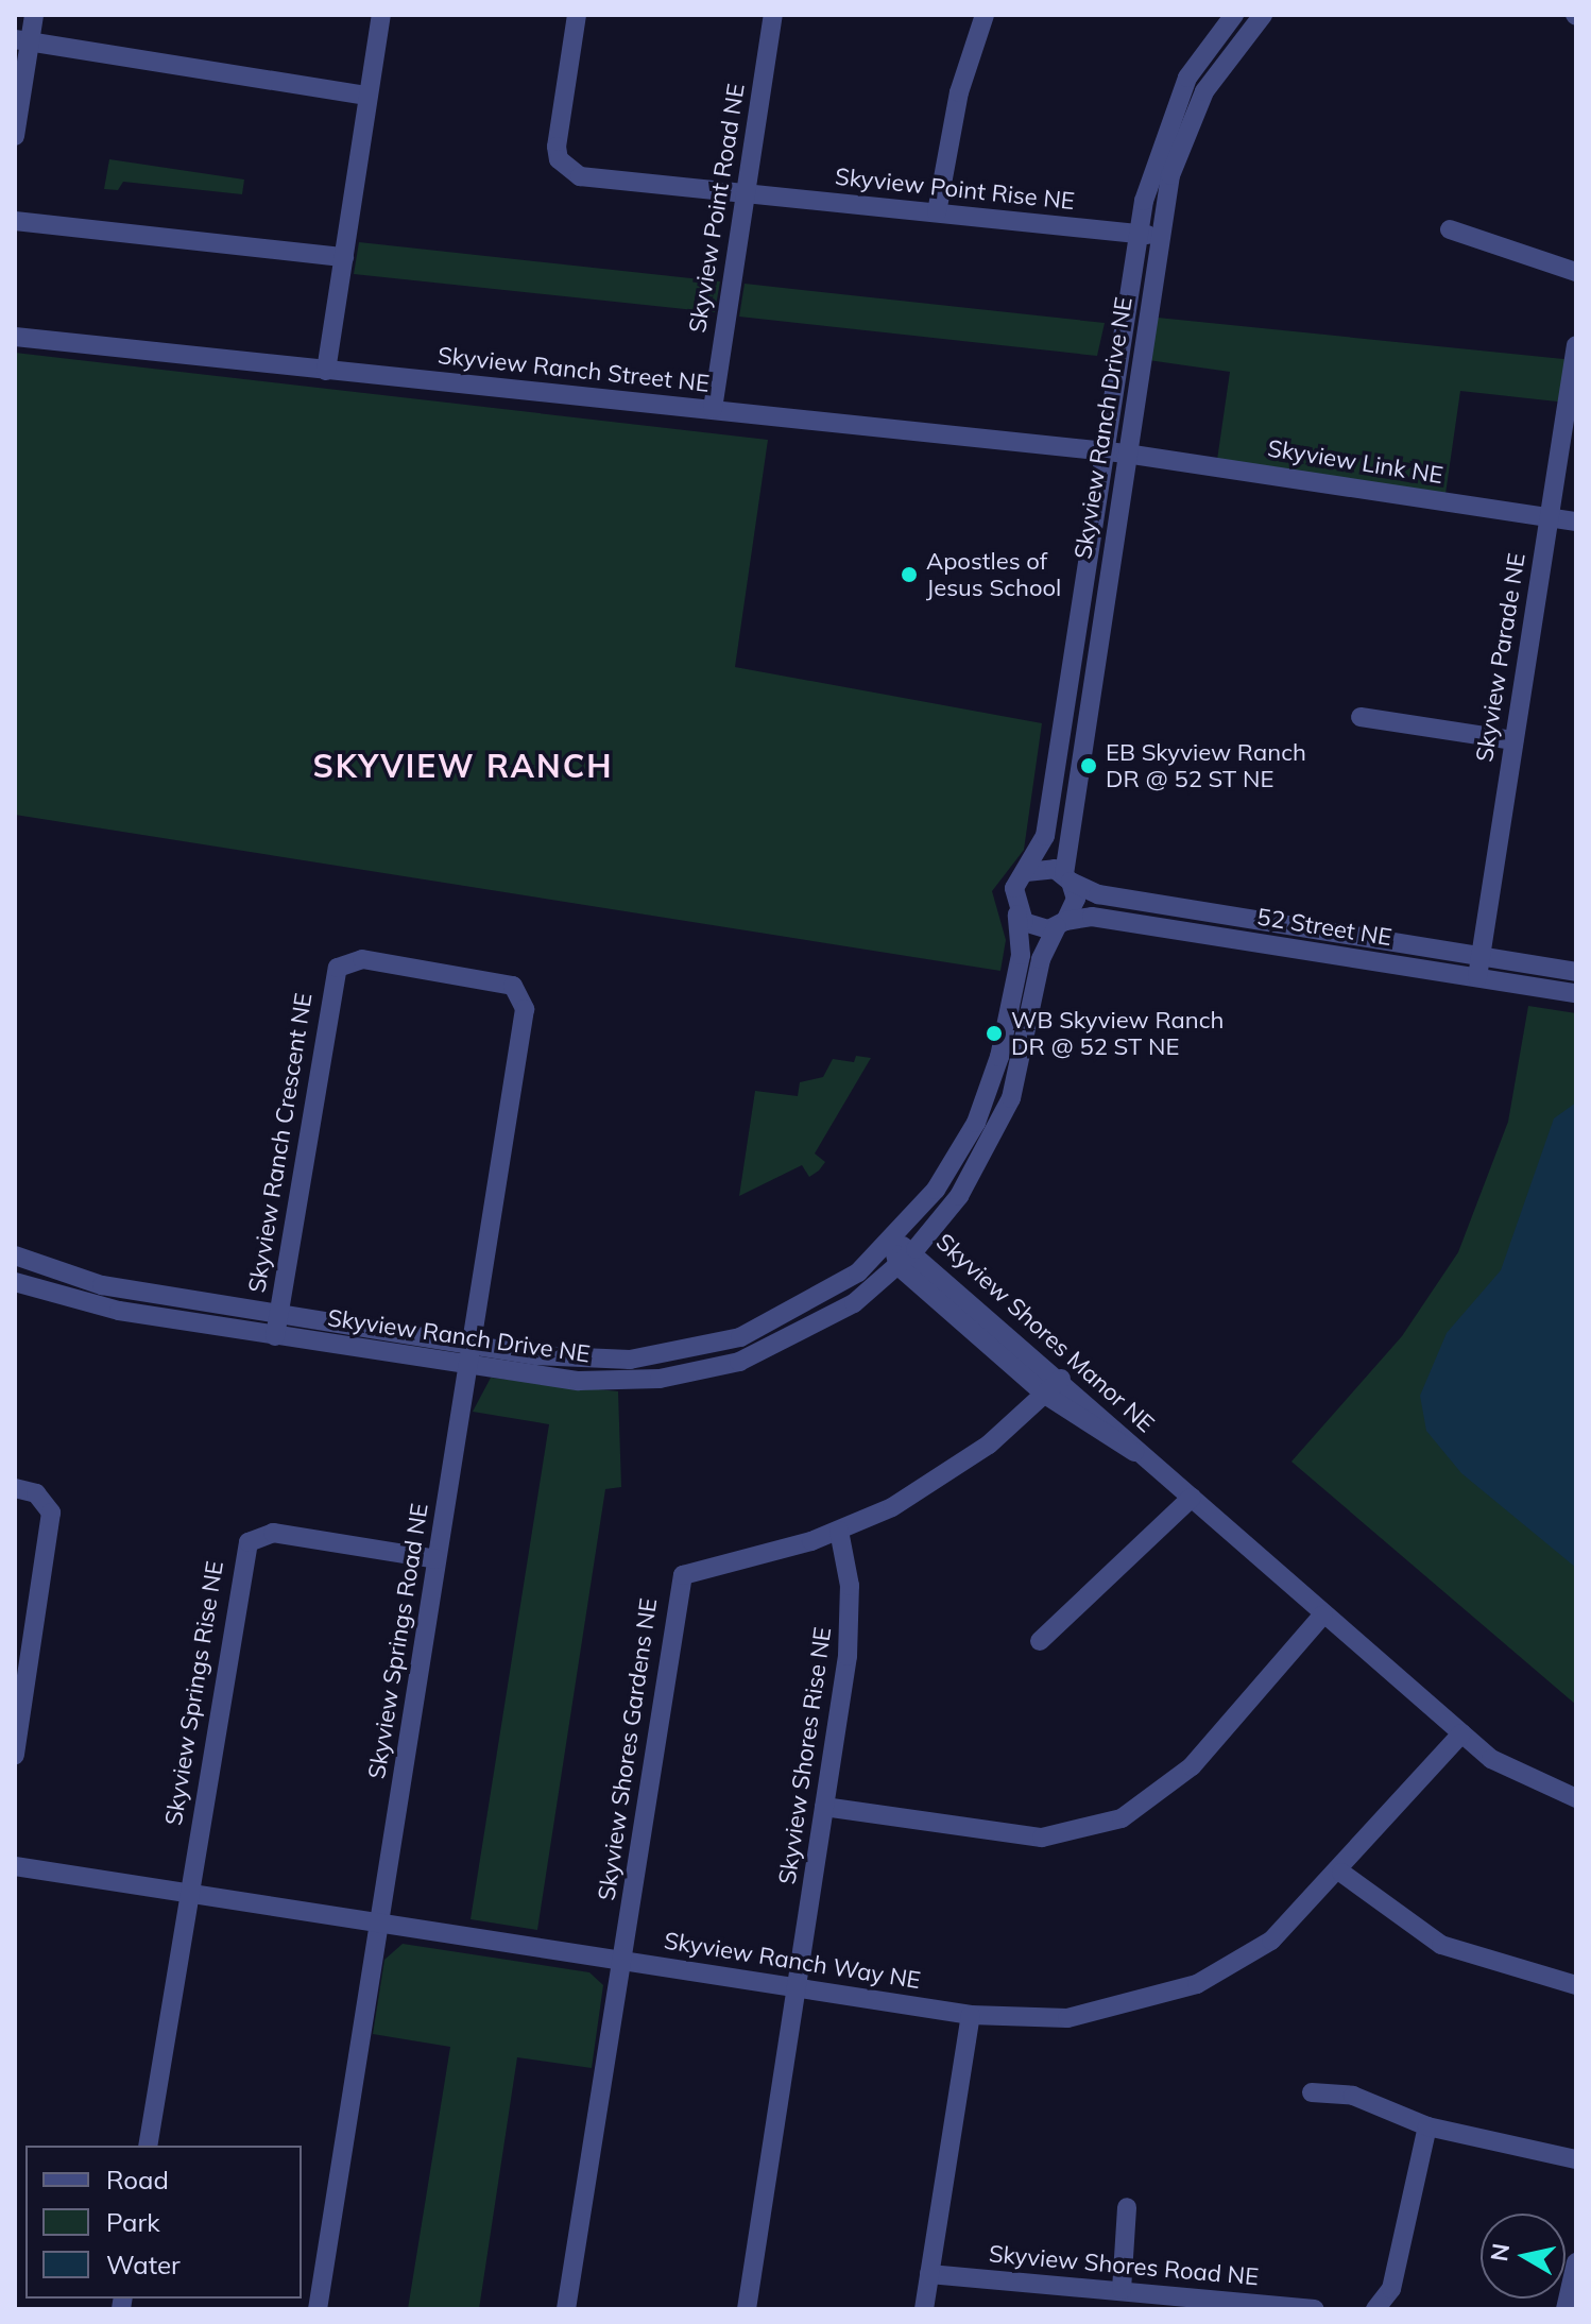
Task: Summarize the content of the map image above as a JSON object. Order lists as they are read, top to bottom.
{
  "streets": {
    "street": [
      "Skyview Point Rise NE",
      "Skyview Point Road NE",
      "Skyview Ranch Street NE",
      "Skyview Ranch Drive NE",
      "Skyview Link NE",
      "Skyview Parade NE",
      "52 Street NE",
      "Skyview Ranch Crescent NE",
      "Skyview Shores Manor NE",
      "Skyview Springs Road NE",
      "Skyview Springs Rise NE",
      "Skyview Shores Gardens NE",
      "Skyview Shores Rise NE",
      "Skyview Ranch Way NE",
      "Skyview Shores Road NE"
    ]
  },
  "crossings": [
    ["Skyview Point Rise NE", "Skyview Point Road NE"],
    ["Skyview Point Rise NE", "Skyview Ranch Drive NE"],
    ["Skyview Point Road NE", "Skyview Ranch Street NE"],
    ["Skyview Ranch Street NE", "Skyview Ranch Drive NE"],
    ["Skyview Ranch Street NE", "Skyview Link NE"],
    ["Skyview Ranch Drive NE", "Skyview Link NE"],
    ["Skyview Ranch Drive NE", "52 Street NE"],
    ["Skyview Ranch Drive NE", "Skyview Ranch Crescent NE"],
    ["Skyview Ranch Drive NE", "Skyview Shores Manor NE"],
    ["Skyview Ranch Drive NE", "Skyview Springs Road NE"],
    ["Skyview Link NE", "Skyview Parade NE"],
    ["Skyview Parade NE", "52 Street NE"],
    ["Skyview Ranch Crescent NE", "Skyview Springs Road NE"],
    ["Skyview Shores Manor NE", "Skyview Shores Gardens NE"],
    ["Skyview Shores Manor NE", "Skyview Ranch Way NE"],
    ["Skyview Springs Road NE", "Skyview Springs Rise NE"],
    ["Skyview Springs Road NE", "Skyview Ranch Way NE"],
    ["Skyview Springs Rise NE", "Skyview Ranch Way NE"],
    ["Skyview Shores Gardens NE", "Skyview Shores Rise NE"],
    ["Skyview Shores Gardens NE", "Skyview Ranch Way NE"],
    ["Skyview Shores Rise NE", "Skyview Ranch Way NE"]
  ],
  "districts": ["SKYVIEW RANCH"],
  "places": ["Apostles of Jesus School", "EB Skyview Ranch DR @ 52 ST NE", "WB Skyview Ranch DR @ 52 ST NE"],
  "legend": ["Road", "Park", "Water"],
  "north": "left"
}
